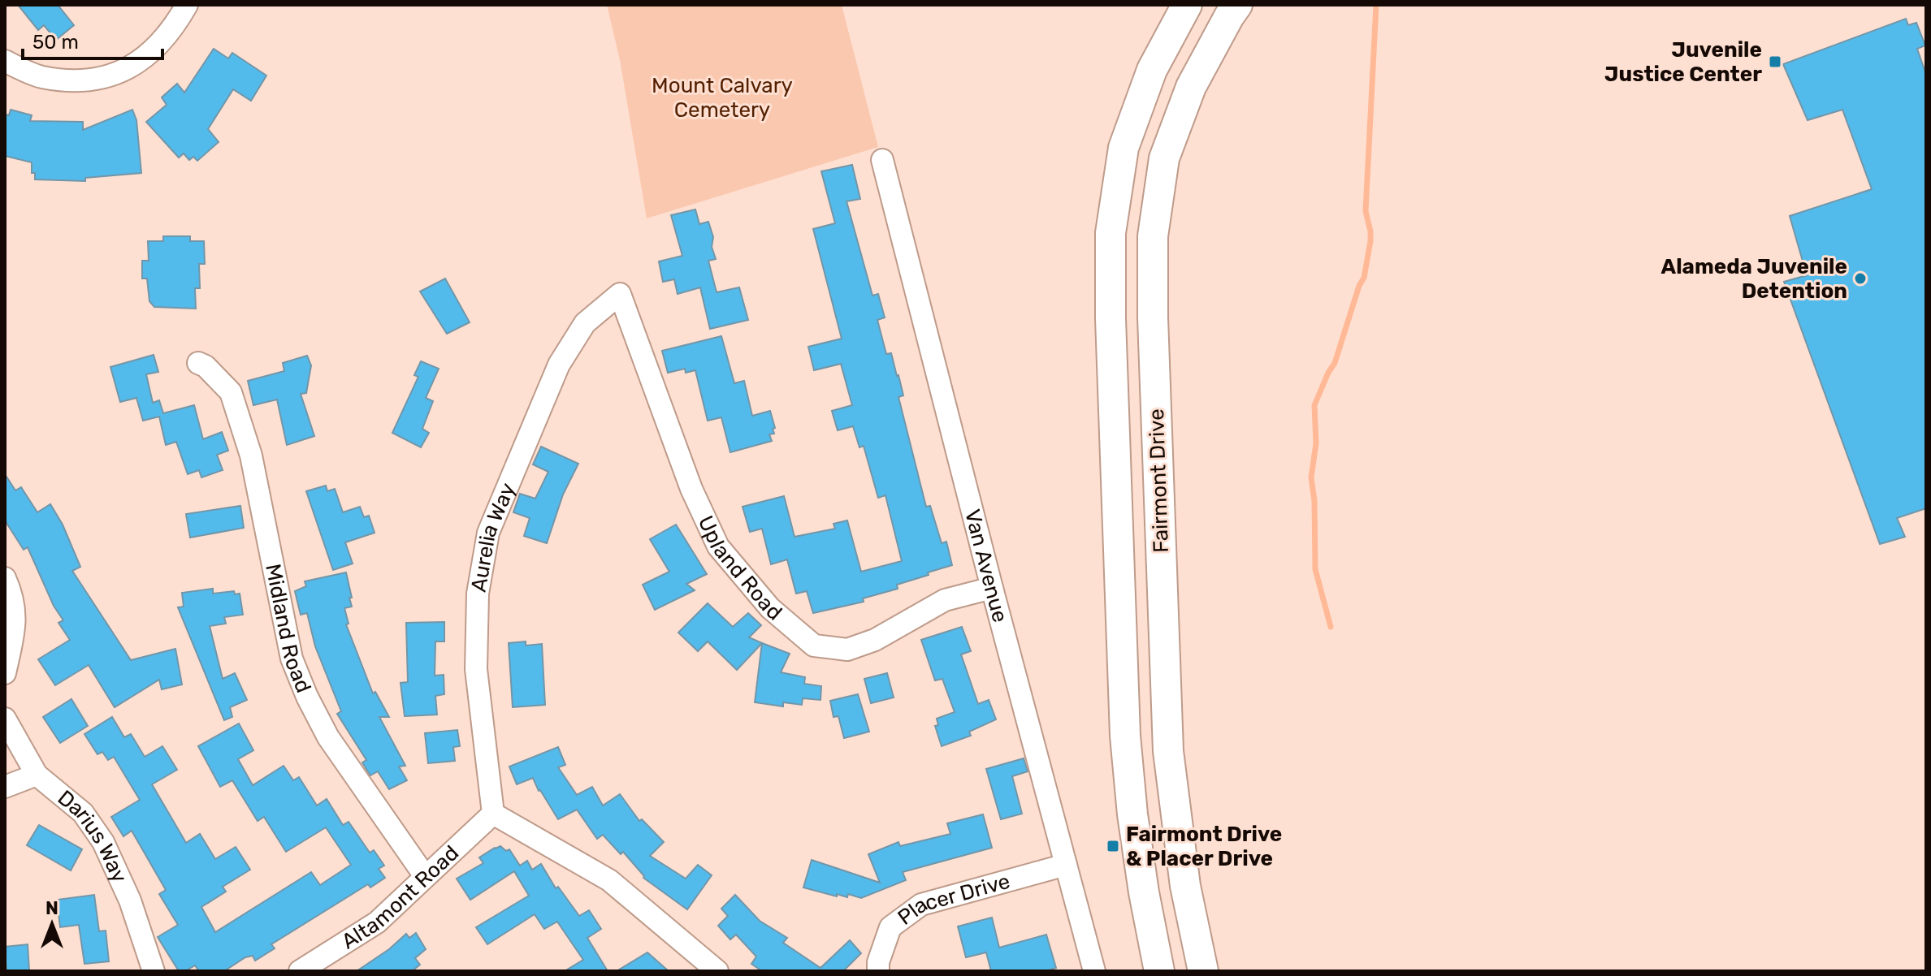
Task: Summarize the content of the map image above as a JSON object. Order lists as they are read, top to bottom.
{
  "streets": {
    "main road": ["Fairmont Drive"],
    "street": [
      "Aurelia Way",
      "Upland Road",
      "Van Avenue",
      "Midland Road",
      "Darius Way",
      "Altamont Road",
      "Placer Drive"
    ]
  },
  "crossings": [
    ["Aurelia Way", "Upland Road"],
    ["Aurelia Way", "Altamont Road"],
    ["Upland Road", "Van Avenue"],
    ["Van Avenue", "Placer Drive"],
    ["Midland Road", "Altamont Road"]
  ],
  "parks": ["Mount Calvary Cemetery"],
  "places": {
    "transit": ["Juvenile Justice Center", "Fairmont Drive & Placer Drive"],
    "other": ["Alameda Juvenile Detention"]
  },
  "scale_bar": "50 m",
  "north": "top"
}
